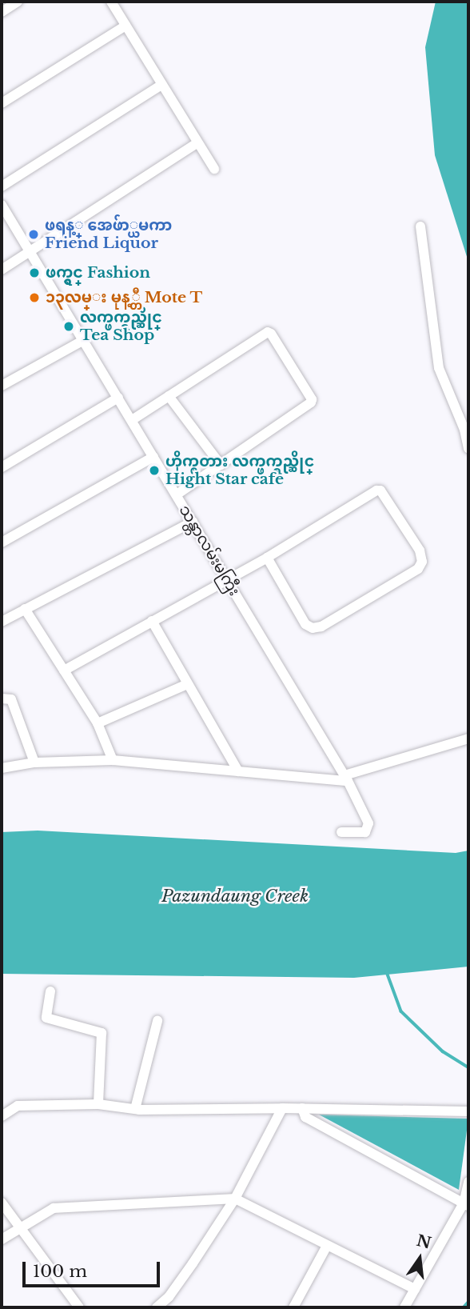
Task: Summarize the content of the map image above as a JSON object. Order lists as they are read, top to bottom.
{
  "streets": {
    "street": ["သန္တာလမ်းမကြီး"]
  },
  "water": ["Pazundaung Creek"],
  "places": [
    "ဖရန့္ အေဖ်ာ္ယမကာ Friend Liquor",
    "ဖက္ရွင္ Fashion",
    "၁၃လမ္း မုန့္တီ Mote T",
    "လက္ဖက္ရည္ဆိုင္ Tea Shop",
    "ဟိုက္စတား လက္ဖက္ရည္ဆိုင္ Hight Star cafe"
  ],
  "scale_bar": "100 m",
  "north": "top"
}
